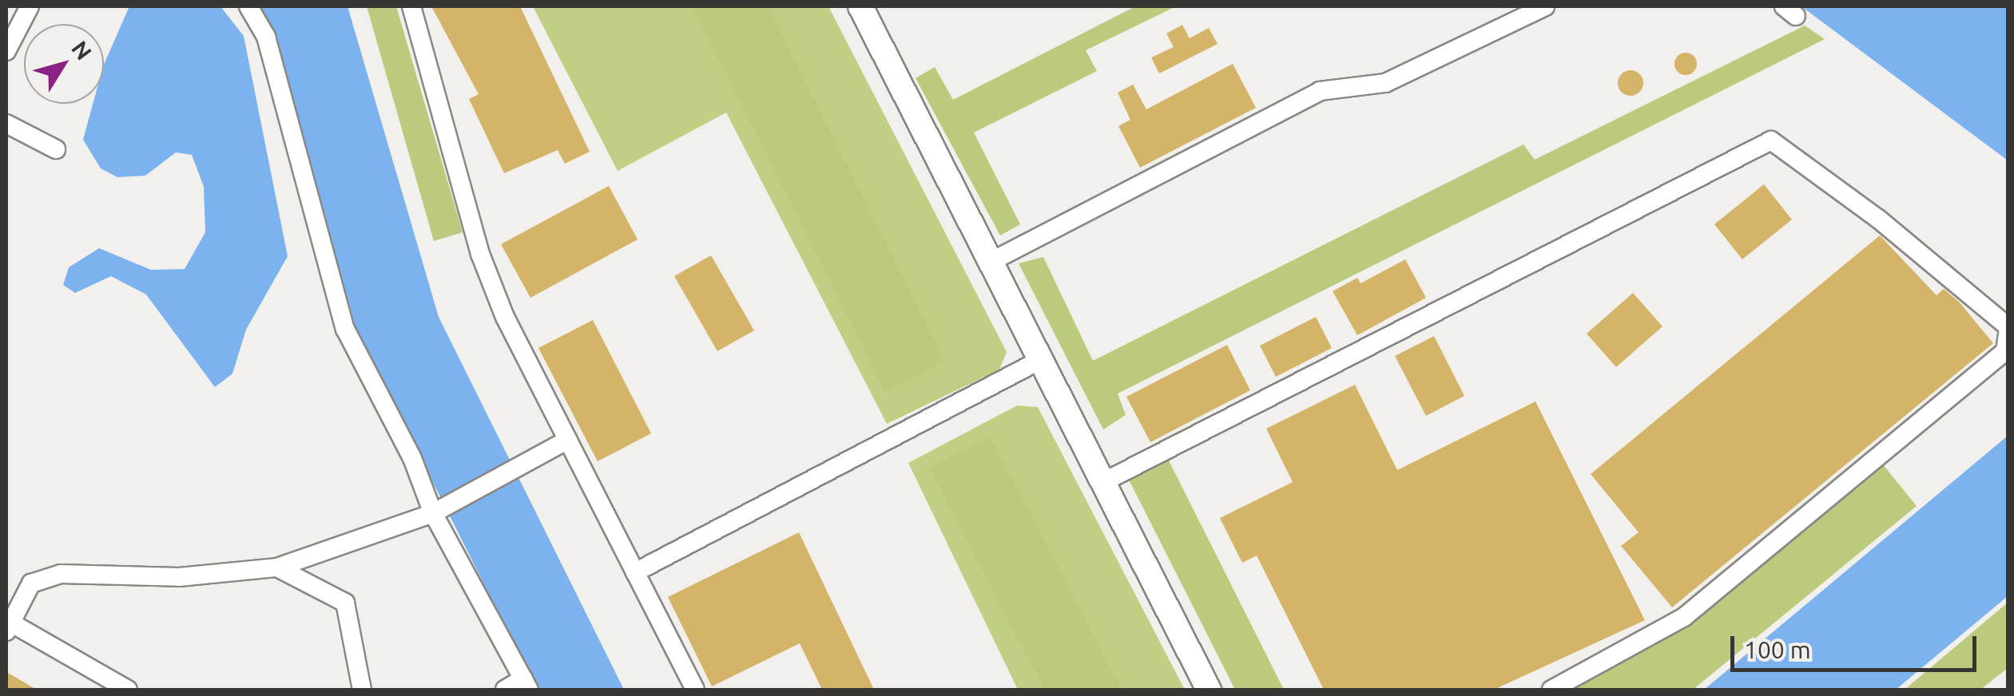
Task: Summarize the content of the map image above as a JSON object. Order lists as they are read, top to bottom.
{
  "scale_bar": "100 m",
  "north": "top right"
}
